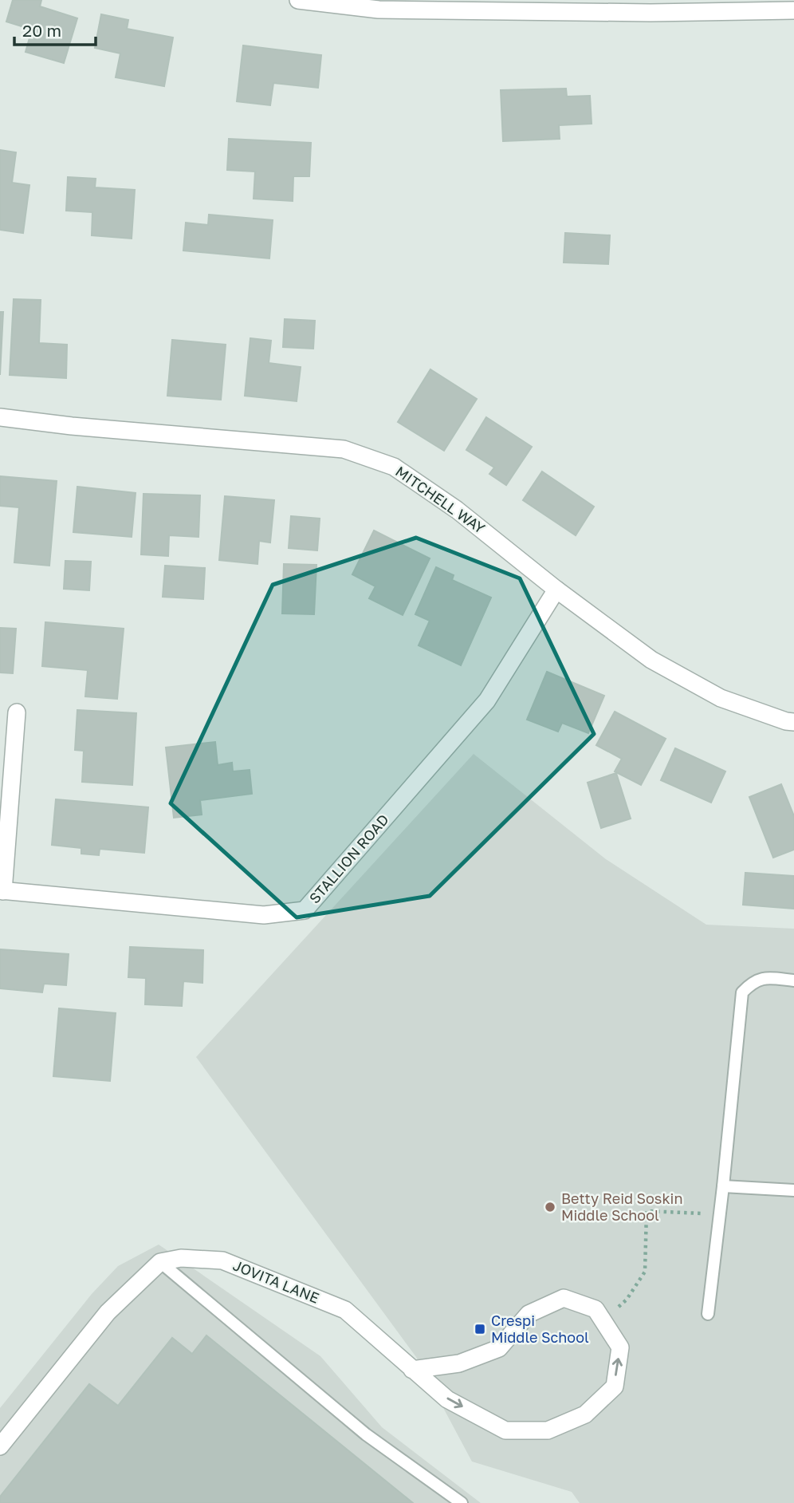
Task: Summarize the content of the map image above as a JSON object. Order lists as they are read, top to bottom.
{
  "streets": {
    "street": ["MITCHELL WAY", "STALLION ROAD", "JOVITA LANE"]
  },
  "crossings": [
    ["MITCHELL WAY", "STALLION ROAD"]
  ],
  "places": {
    "other": ["Betty Reid Soskin Middle School"],
    "transit": ["Crespi Middle School"]
  },
  "scale_bar": "20 m"
}
